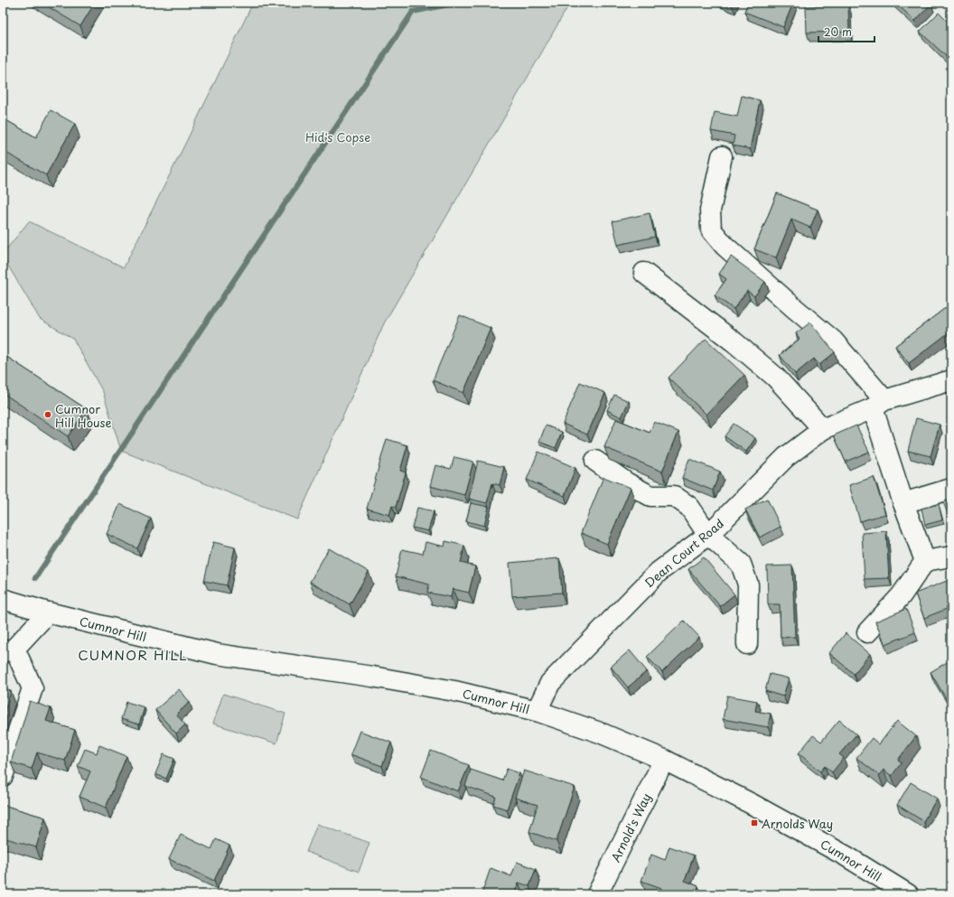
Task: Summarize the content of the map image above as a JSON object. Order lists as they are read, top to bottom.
{
  "streets": {
    "street": ["Dean Court Road", "Cumnor Hill", "Arnold's Way"]
  },
  "crossings": [
    ["Dean Court Road", "Cumnor Hill"],
    ["Cumnor Hill", "Arnold's Way"]
  ],
  "districts": ["CUMNOR HILL"],
  "parks": ["Hid's Copse"],
  "places": {
    "other": ["Cumnor Hill House"],
    "transit": ["Arnolds Way"]
  },
  "scale_bar": "20 m"
}
